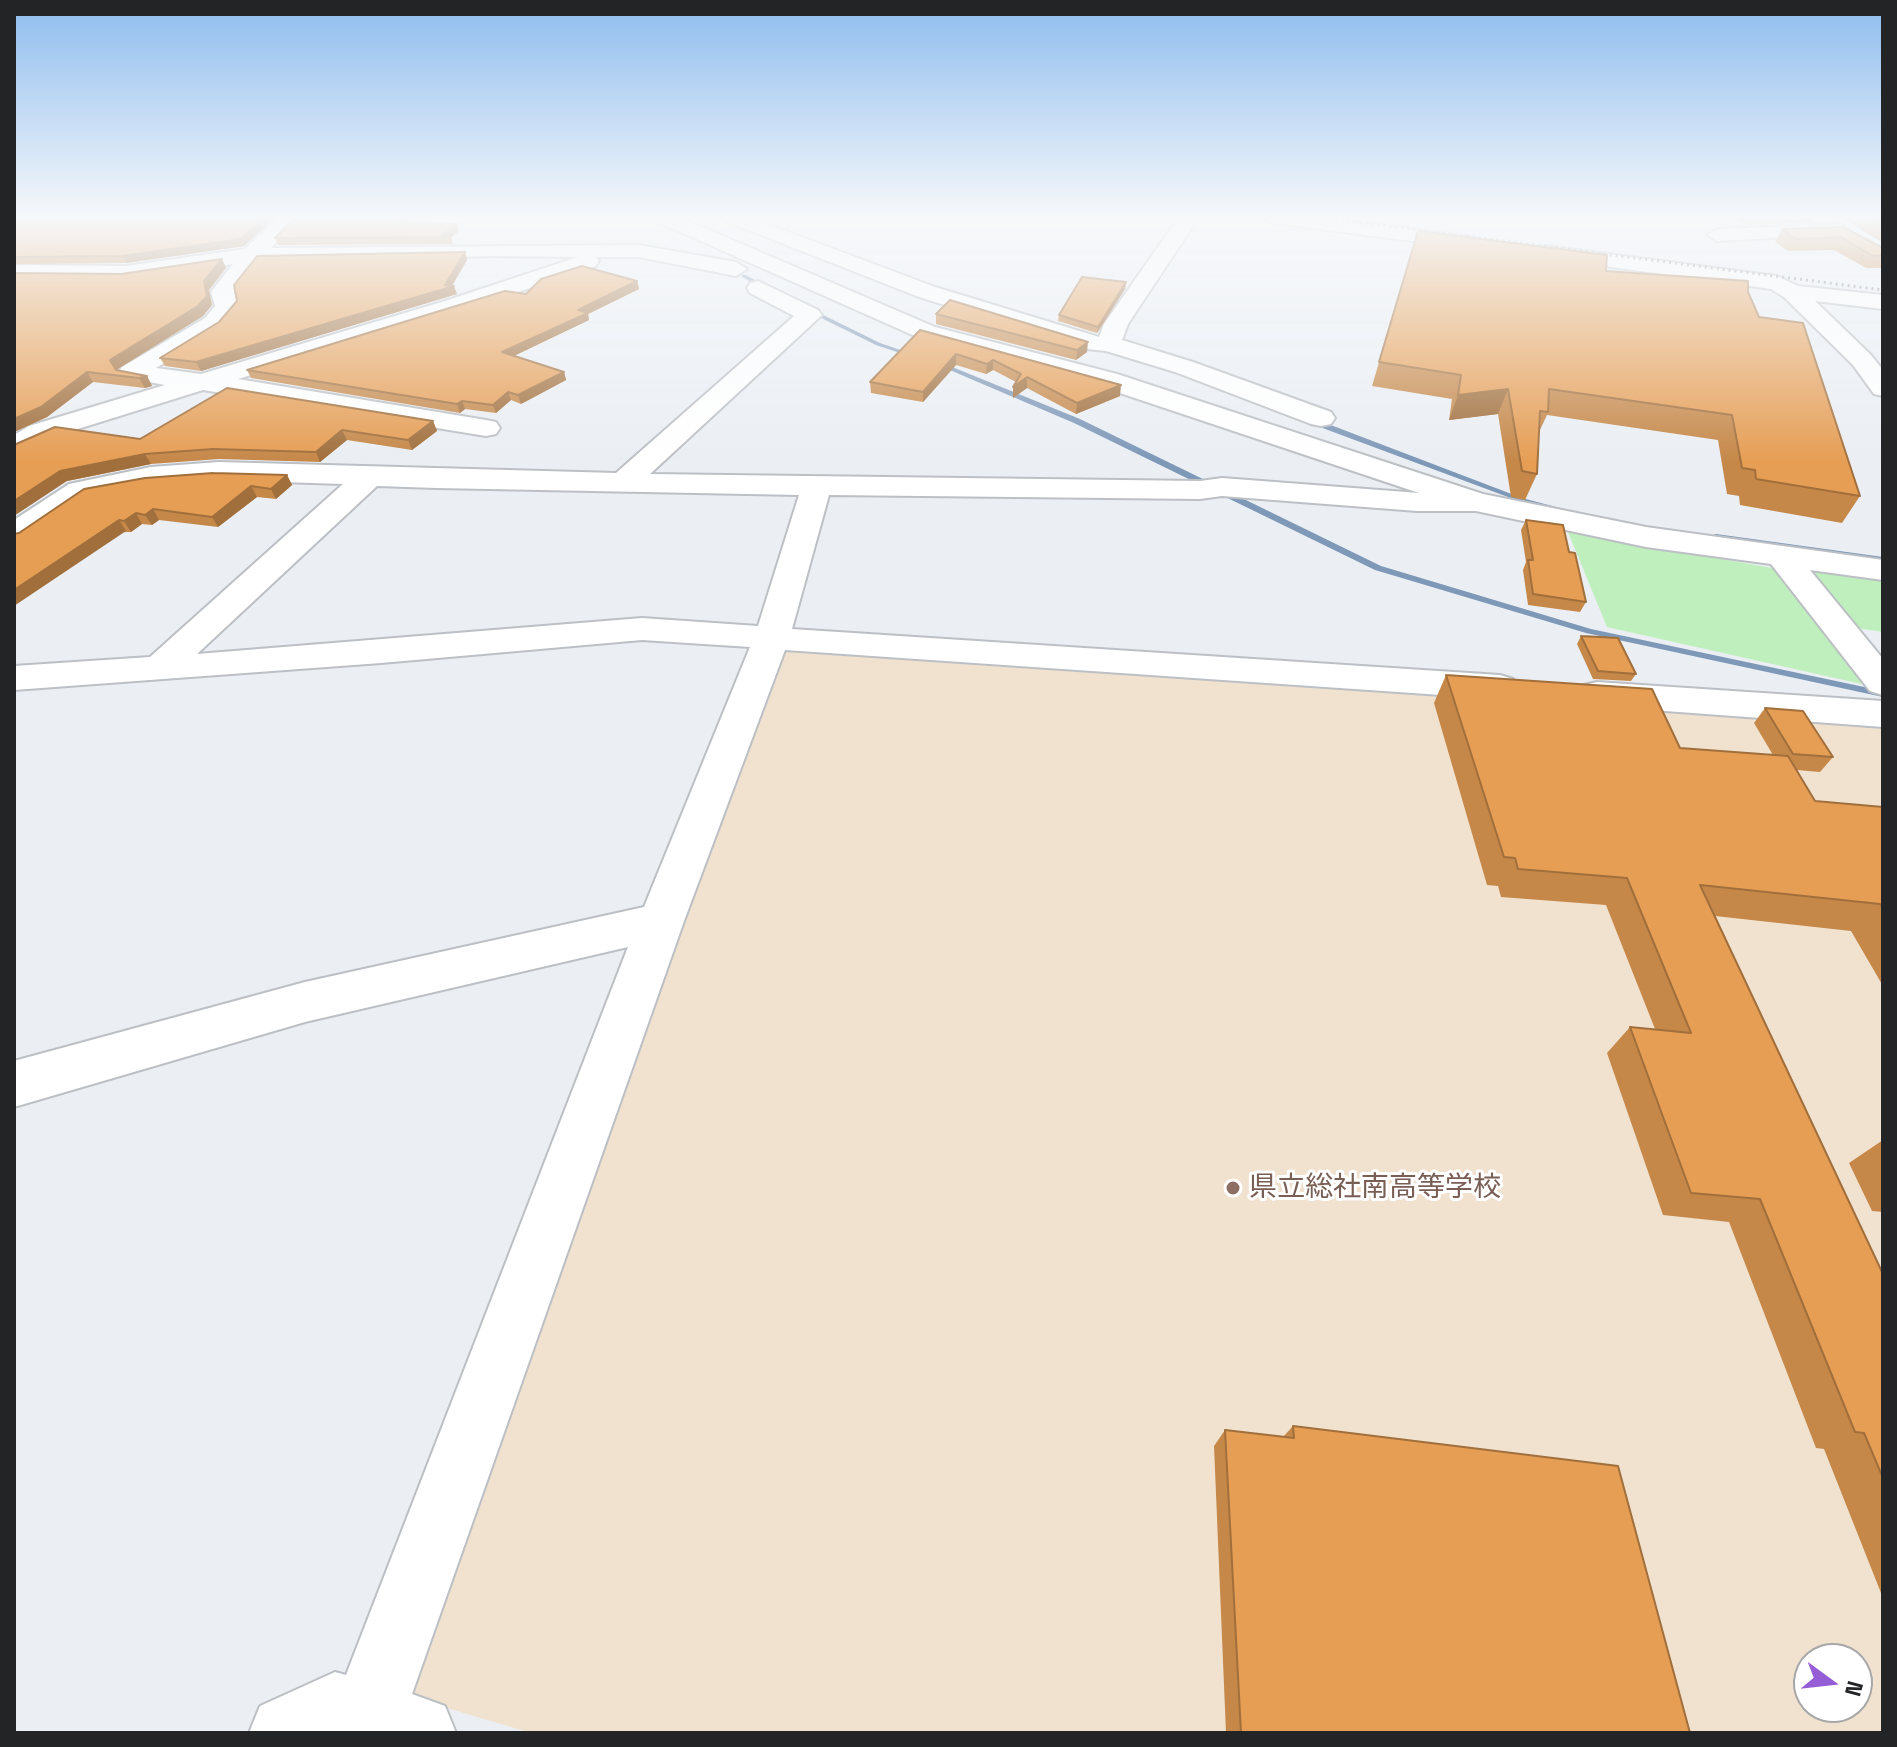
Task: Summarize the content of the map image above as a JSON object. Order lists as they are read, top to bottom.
{
  "places": ["県立総社南高等学校"],
  "north": "right"
}
